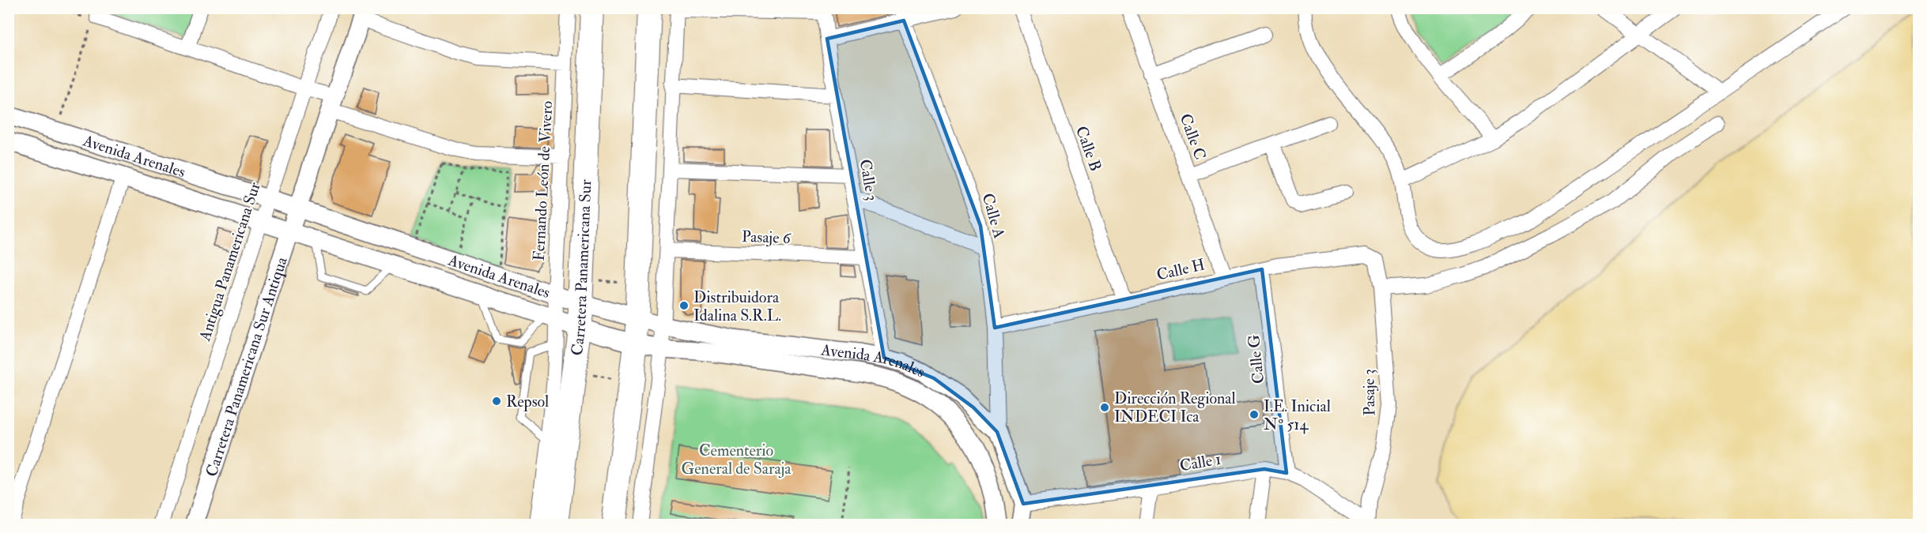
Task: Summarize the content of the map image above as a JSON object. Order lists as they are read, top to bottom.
{
  "streets": {
    "highway": ["Carretera Panamericana Sur"],
    "street": [
      "Calle C",
      "Calle B",
      "Avenida Arenales",
      "Calle 3",
      "Fernando León de Vivero",
      "Calle A",
      "Pasaje 6",
      "Antigua Panamericana Sur",
      "Calle H",
      "Calle G",
      "Carretera Panamericana Sur Antiqua",
      "Pasaje 3",
      "Calle 1"
    ]
  },
  "crossings": [
    ["Calle C", "Calle H"],
    ["Calle B", "Calle H"],
    ["Avenida Arenales", "Calle 3"],
    ["Avenida Arenales", "Fernando León de Vivero"],
    ["Avenida Arenales", "Calle A"],
    ["Avenida Arenales", "Antigua Panamericana Sur"],
    ["Avenida Arenales", "Carretera Panamericana Sur"],
    ["Avenida Arenales", "Carretera Panamericana Sur Antiqua"],
    ["Avenida Arenales", "Calle 1"],
    ["Calle 3", "Pasaje 6"],
    ["Calle A", "Calle H"],
    ["Calle H", "Calle G"],
    ["Calle H", "Pasaje 3"],
    ["Calle G", "Calle 1"],
    ["Pasaje 3", "Calle 1"]
  ],
  "parks": ["Cementerio General de Saraja"],
  "places": [
    "Distribuidora Idalina S.R.L.",
    "Repsol",
    "Dirección Regional INDECI Ica",
    "I.E. Inicial Nº 514"
  ]
}
